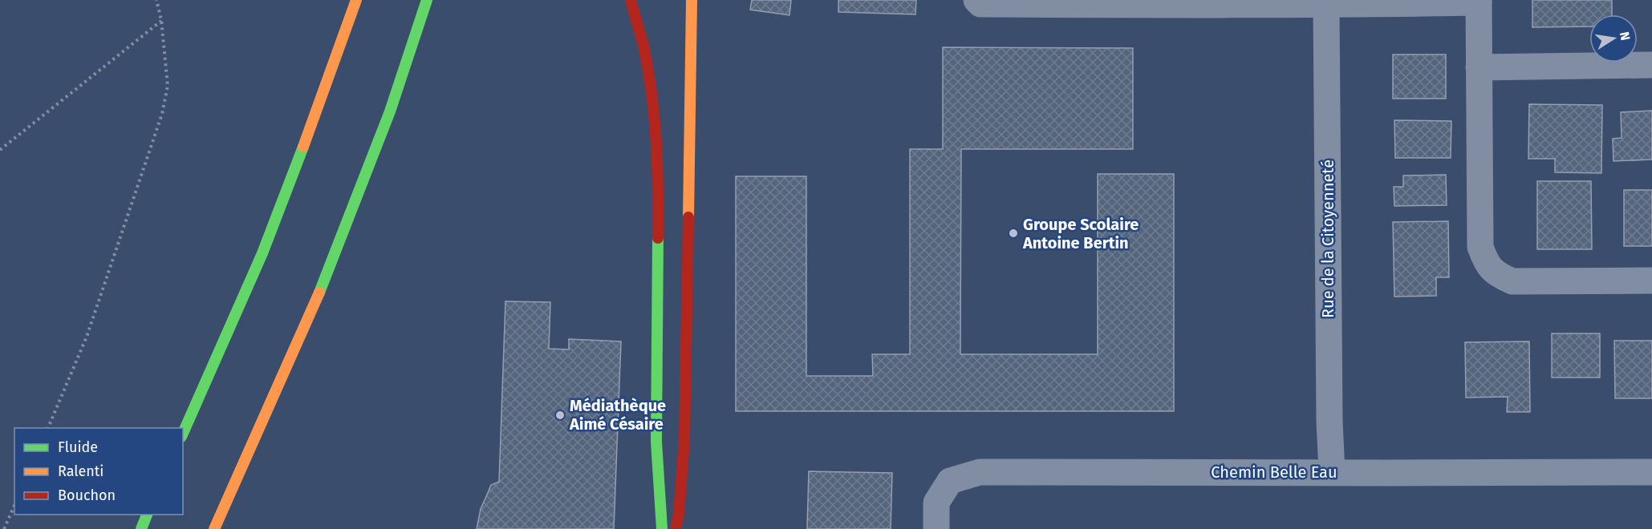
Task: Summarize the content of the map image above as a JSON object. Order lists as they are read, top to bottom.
{
  "streets": {
    "street": ["Rue de la Citoyenneté", "Chemin Belle Eau"]
  },
  "crossings": [
    ["Rue de la Citoyenneté", "Chemin Belle Eau"]
  ],
  "places": ["Groupe Scolaire Antoine Bertin", "Médiathèque Aimé Césaire"],
  "legend": ["Fluide", "Ralenti", "Bouchon"],
  "north": "right"
}
